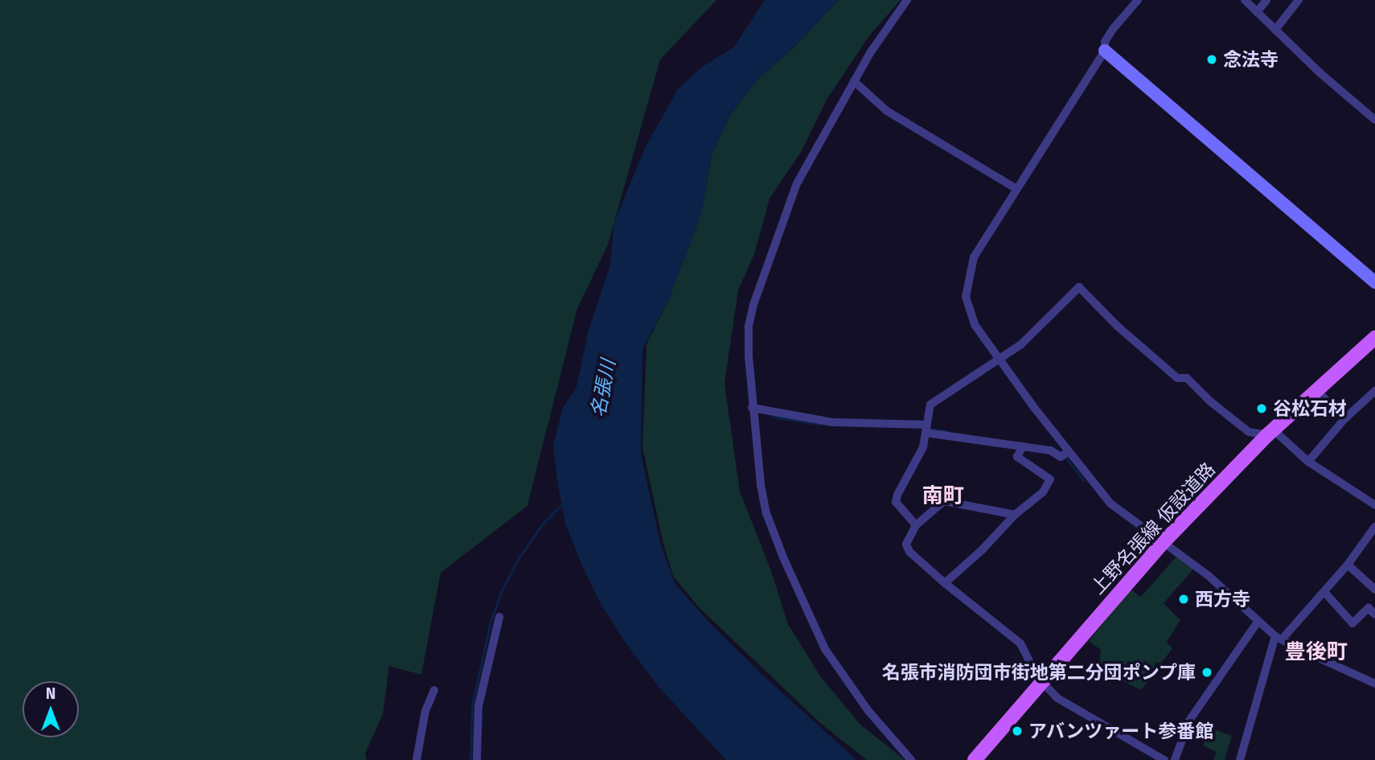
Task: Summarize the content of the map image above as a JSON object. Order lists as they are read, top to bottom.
{
  "streets": {
    "main road": ["上野名張線 仮設道路"]
  },
  "districts": ["南町", "豊後町"],
  "water": ["名張川"],
  "places": [
    "念法寺",
    "谷松石材",
    "西方寺",
    "名張市消防団市街地第二分団ポンプ庫",
    "アバンツァート参番館"
  ],
  "north": "top"
}
